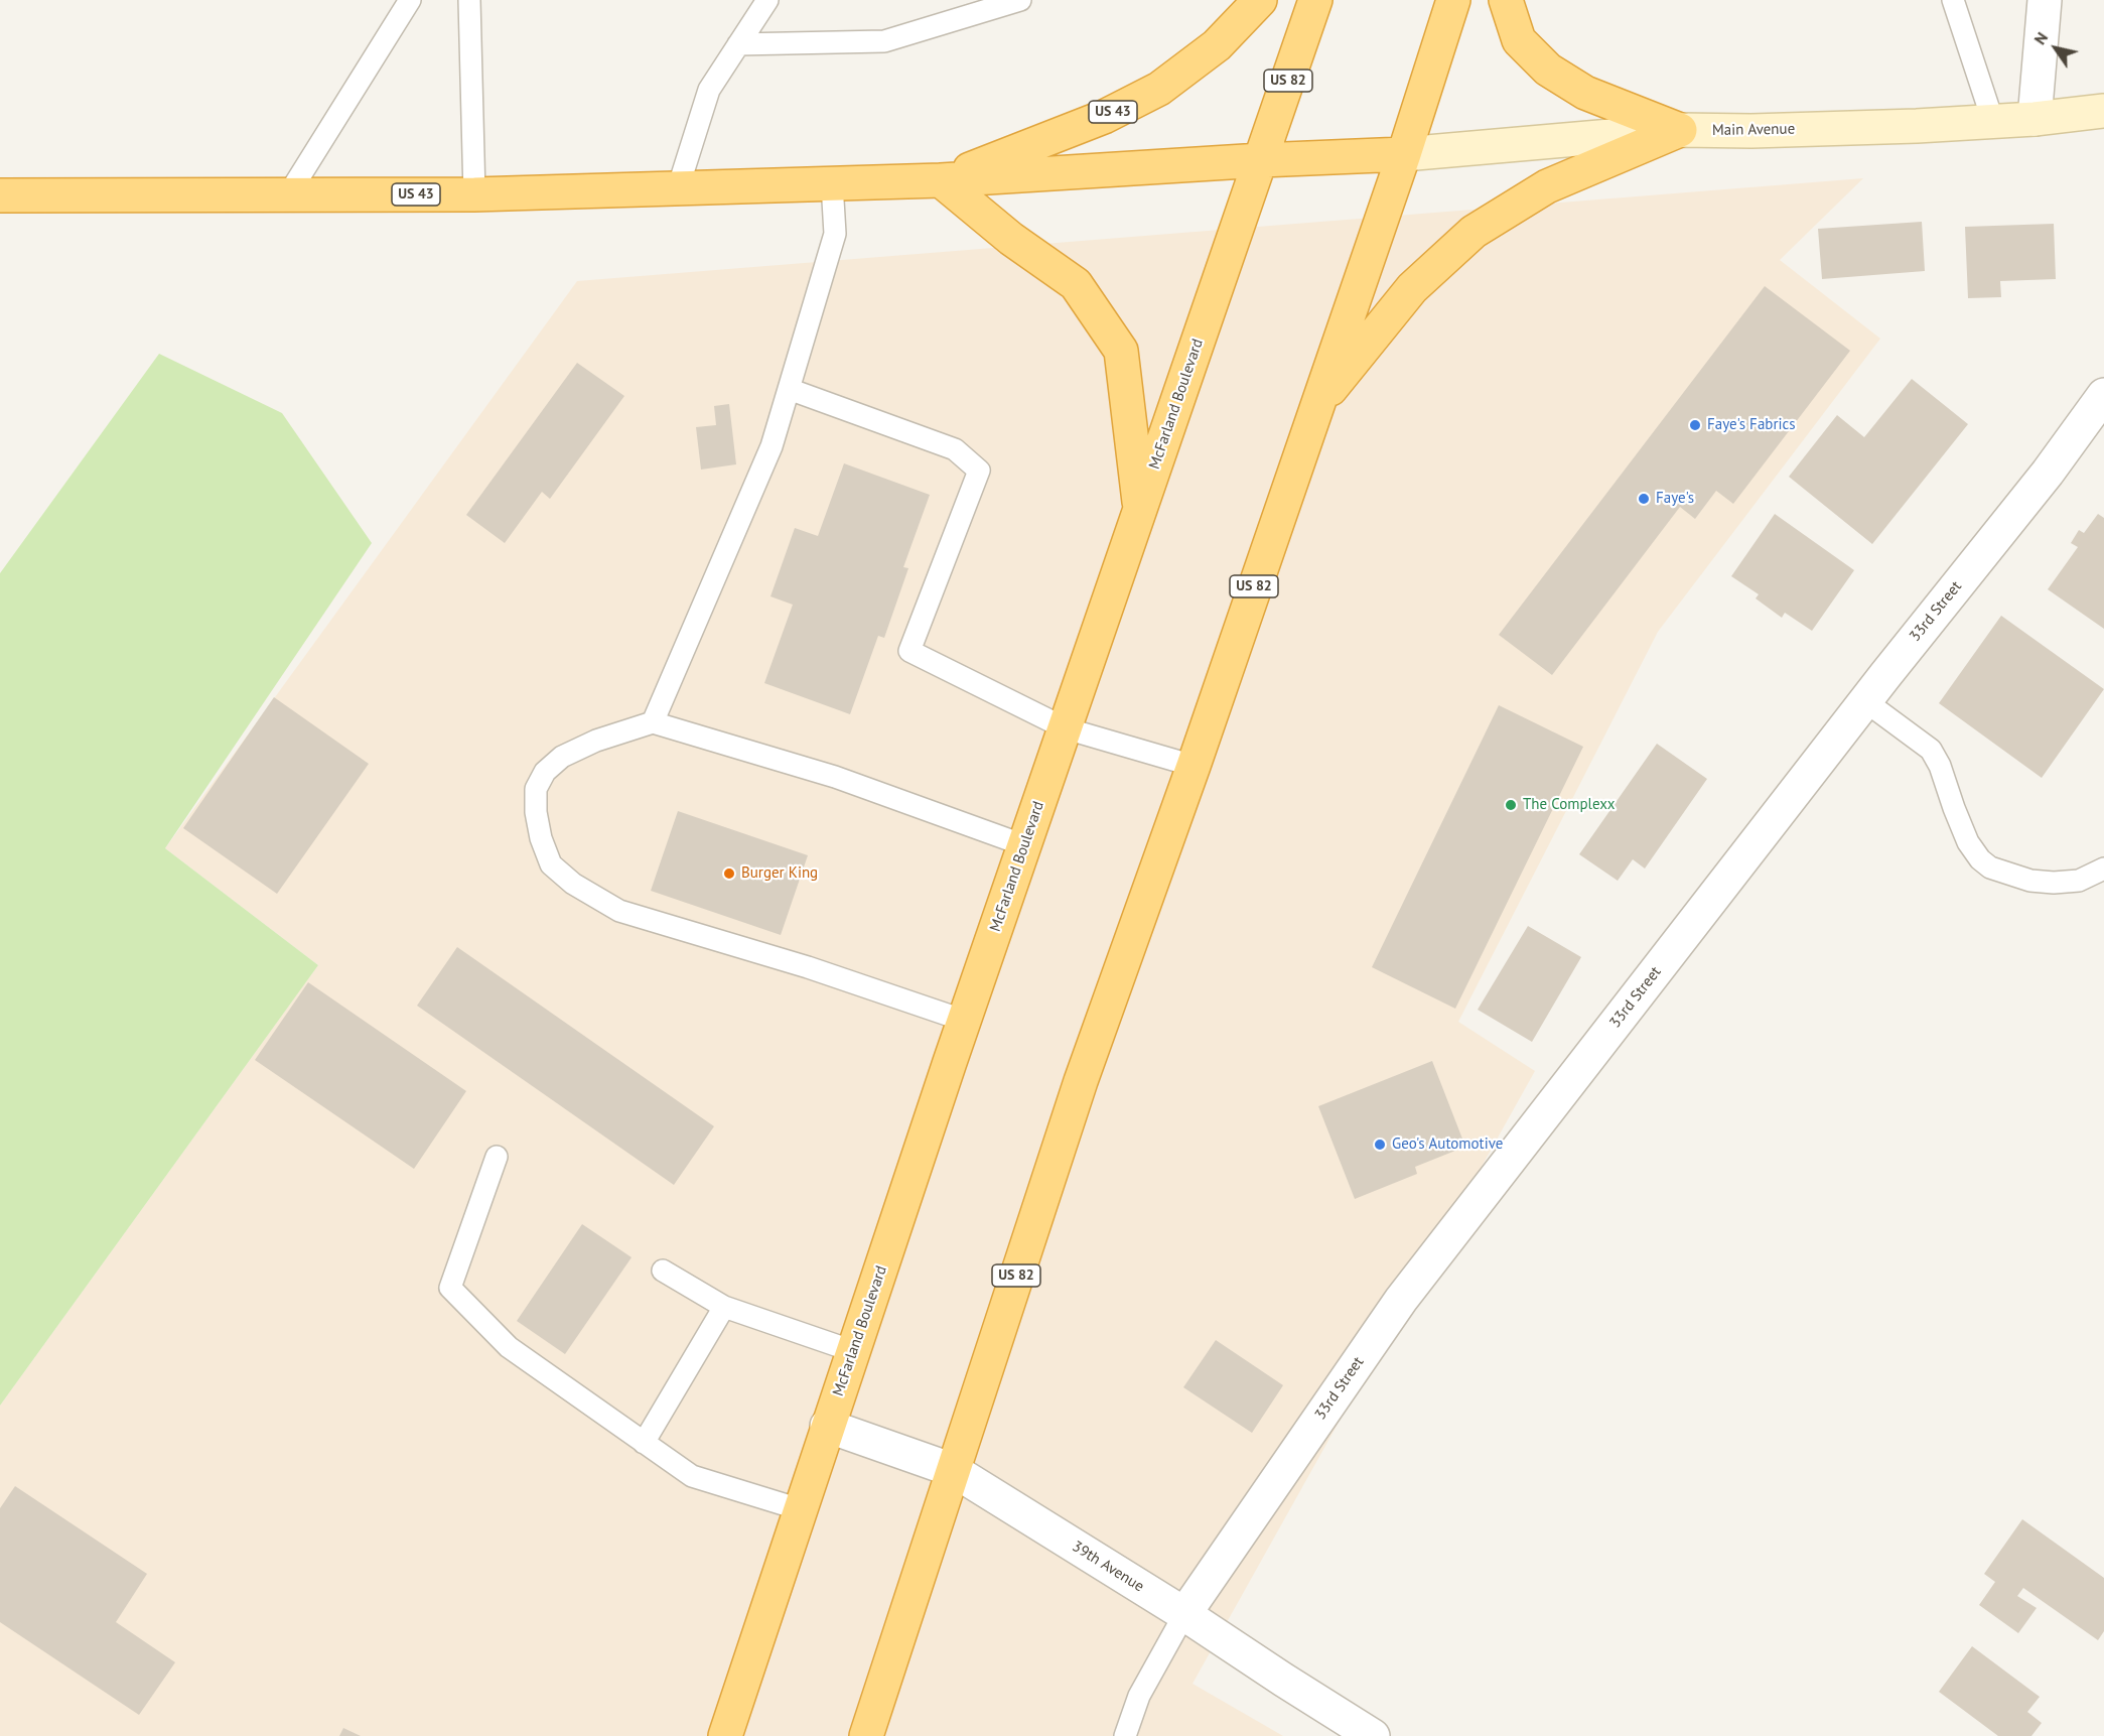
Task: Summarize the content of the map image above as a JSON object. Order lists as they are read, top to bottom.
{
  "streets": {
    "highway": ["US 82", "US 43", "McFarland Boulevard"],
    "main road": ["Main Avenue"],
    "street": ["33rd Street", "39th Avenue"]
  },
  "crossings": [
    ["US 82", "US 43"],
    ["US 82", "Main Avenue"],
    ["US 82", "39th Avenue"],
    ["US 43", "Main Avenue"],
    ["US 43", "McFarland Boulevard"],
    ["McFarland Boulevard", "39th Avenue"],
    ["33rd Street", "39th Avenue"]
  ],
  "places": [
    "Faye's Fabrics",
    "Faye's",
    "The Complexx",
    "Burger King",
    "Geo's Automotive"
  ],
  "north": "top left"
}
